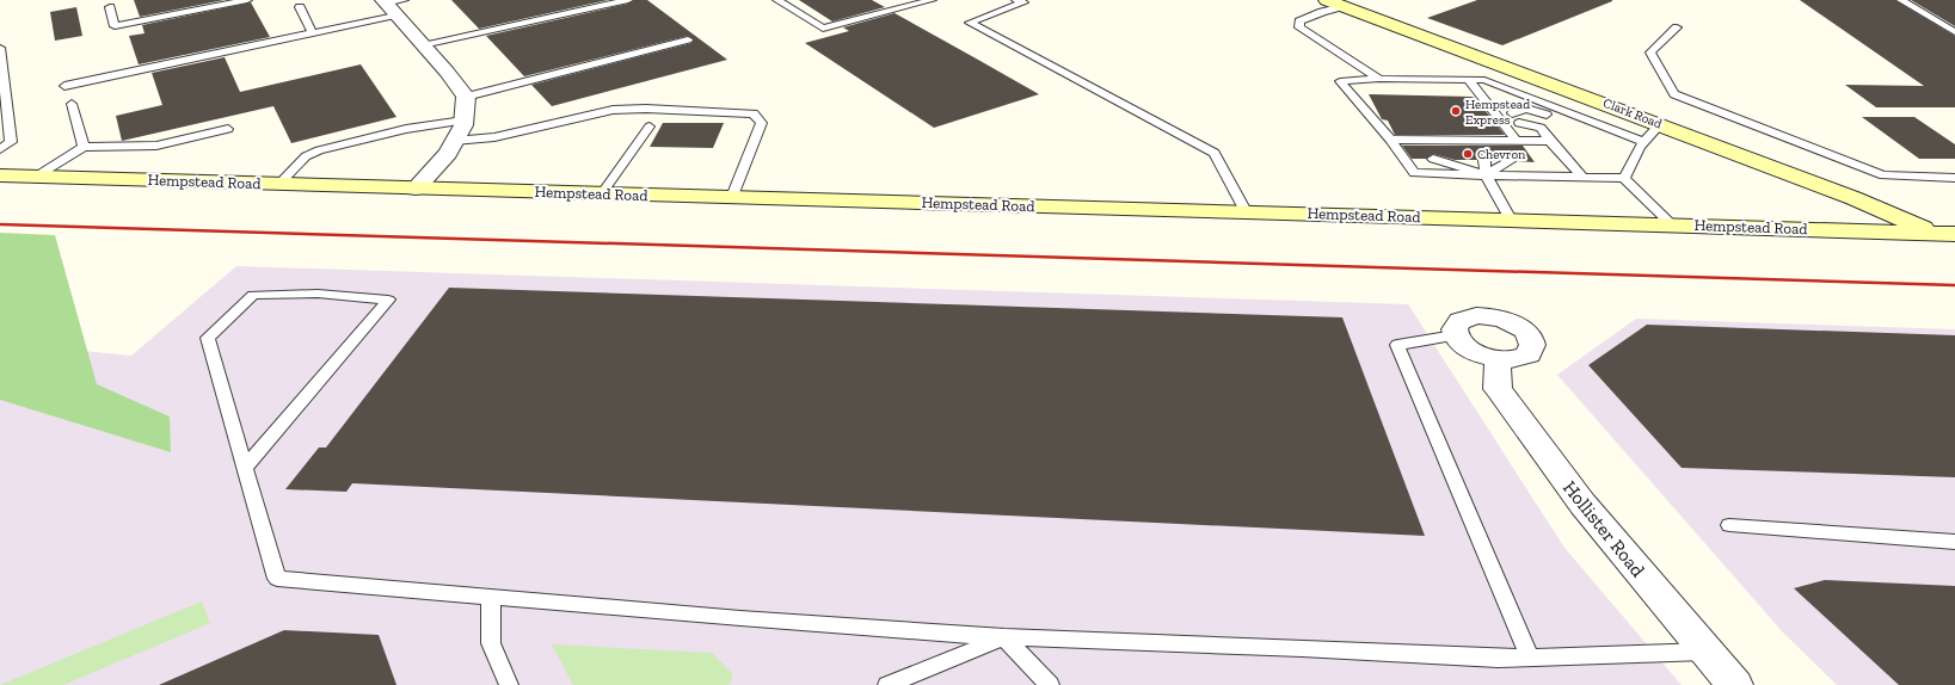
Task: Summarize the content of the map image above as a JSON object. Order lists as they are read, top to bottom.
{
  "streets": {
    "main road": ["Clark Road", "Hempstead Road"],
    "street": ["Hollister Road"]
  },
  "crossings": [
    ["Clark Road", "Hempstead Road"]
  ],
  "places": ["Hempstead Express", "Chevron"]
}
